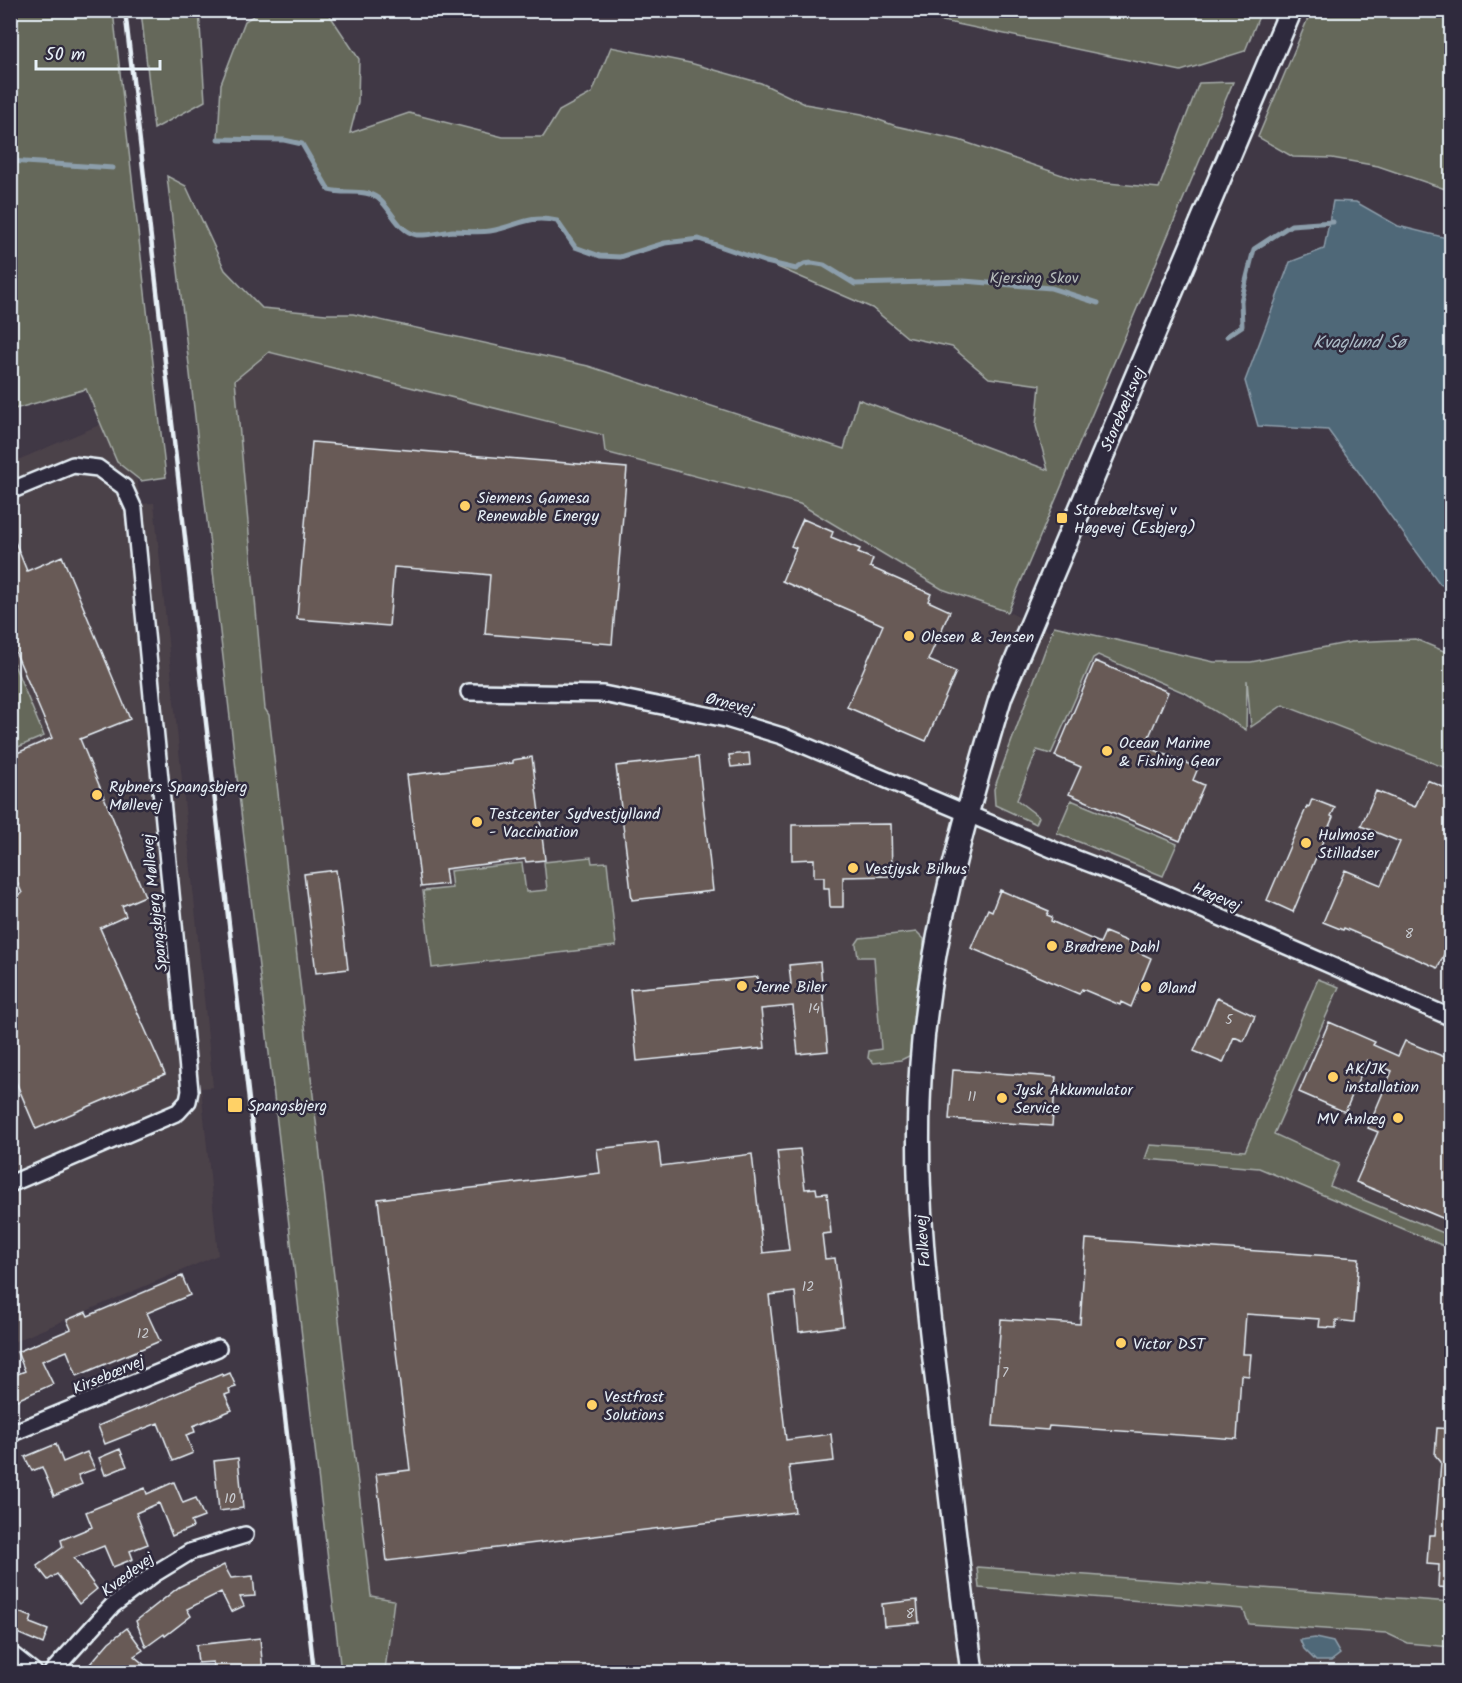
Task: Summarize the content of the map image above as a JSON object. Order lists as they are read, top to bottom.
{
  "streets": {
    "street": [
      "Storebæltsvej",
      "Ørnevej",
      "Høgevej",
      "Spangsbjerg Møllevej",
      "Falkevej",
      "Kirsebærvej",
      "Kvædevej"
    ]
  },
  "crossings": [
    ["Storebæltsvej", "Ørnevej"],
    ["Storebæltsvej", "Høgevej"],
    ["Storebæltsvej", "Falkevej"],
    ["Ørnevej", "Høgevej"],
    ["Ørnevej", "Falkevej"],
    ["Høgevej", "Falkevej"]
  ],
  "water": ["Kvaglund Sø"],
  "parks": ["Kjersing Skov"],
  "places": {
    "other": [
      "Siemens Gamesa Renewable Energy",
      "Olesen & Jensen",
      "Ocean Marine & Fishing Gear",
      "Rybners Spangsbjerg Møllevej",
      "Testcenter Sydvestjylland - Vaccination",
      "Hulmose Stilladser",
      "Vestjysk Bilhus",
      "Brødrene Dahl",
      "Jerne Biler",
      "Øland",
      "AK/JK installation",
      "Jysk Akkumulator Service",
      "MV Anlæg",
      "Victor DST",
      "Vestfrost Solutions"
    ],
    "transit": ["Storebæltsvej v Høgevej (Esbjerg)", "Spangsbjerg"]
  },
  "house_numbers": [
    "8",
    "14",
    "5",
    "11",
    "12",
    "12",
    "7",
    "10",
    "8"
  ],
  "scale_bar": "50 m"
}
